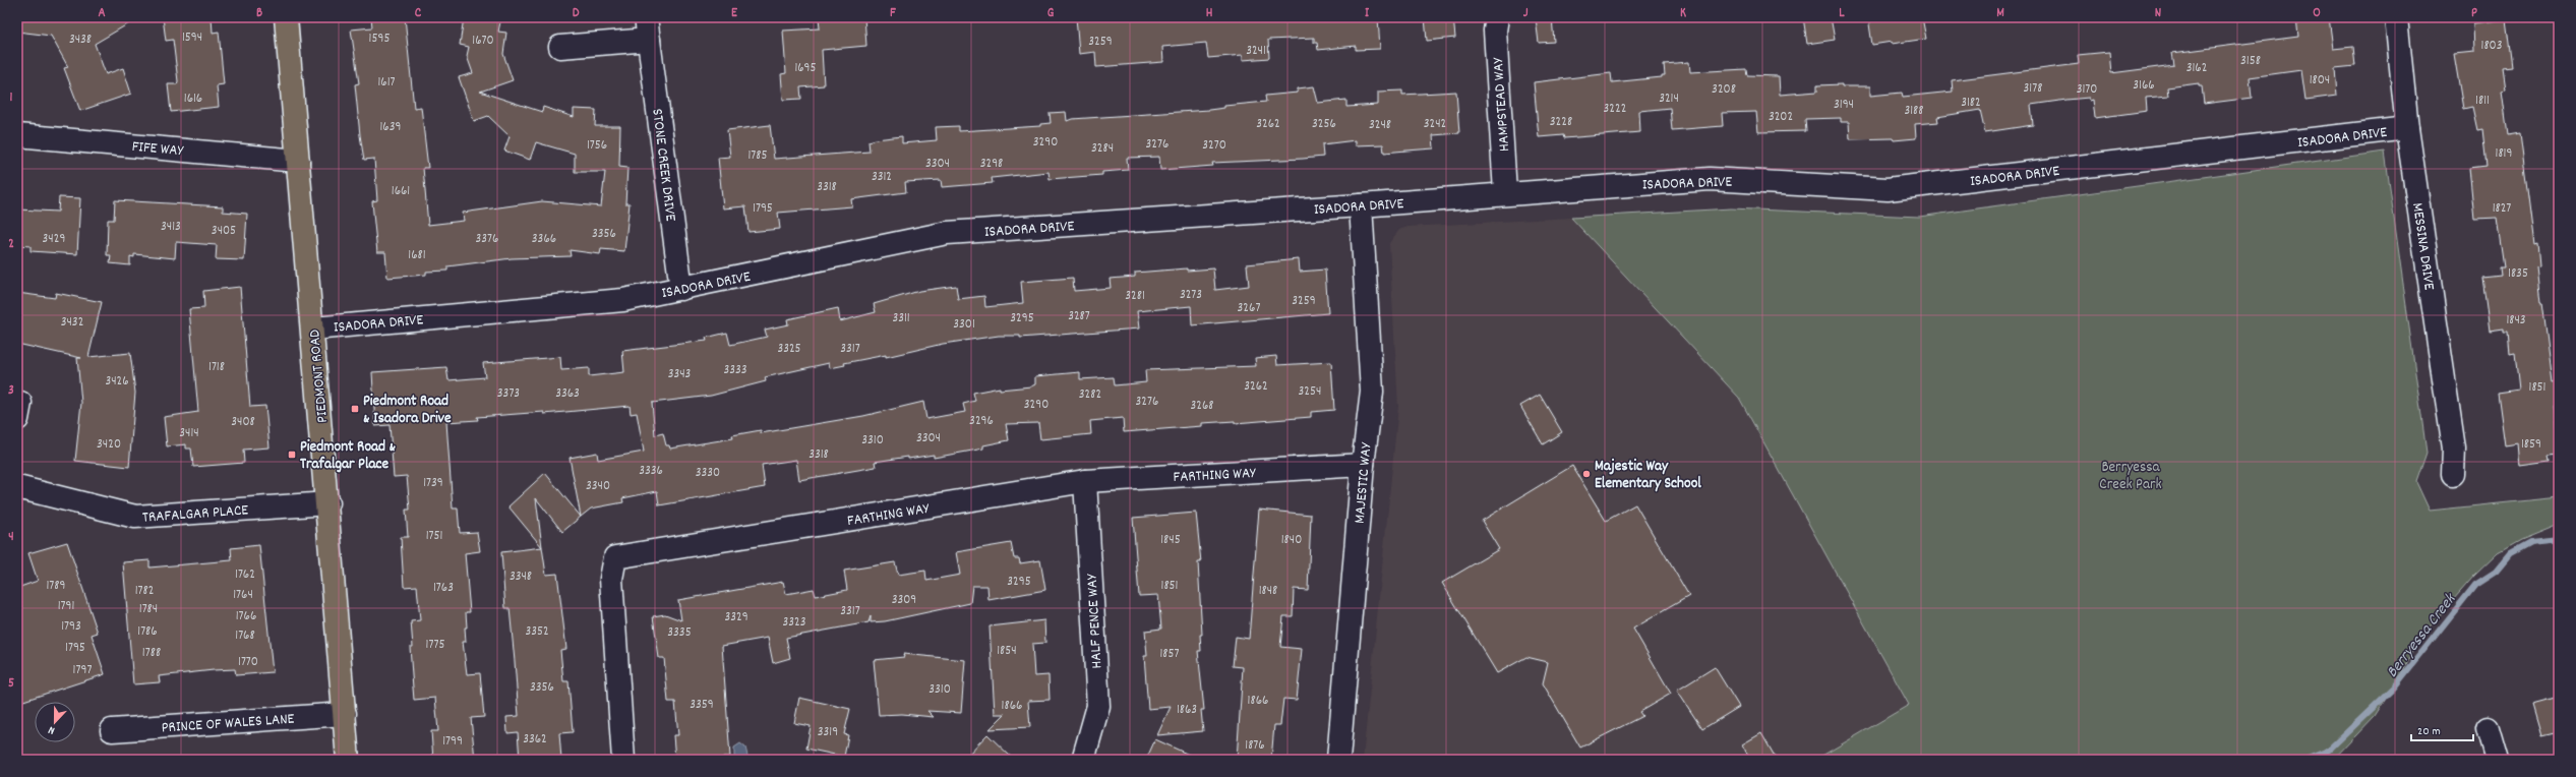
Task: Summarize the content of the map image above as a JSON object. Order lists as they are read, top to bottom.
{
  "streets": {
    "main road": ["PIEDMONT ROAD"],
    "street": [
      "HAMPSTEAD WAY",
      "ISADORA DRIVE",
      "FIFE WAY",
      "STONE CREEK DRIVE",
      "MESSINA DRIVE",
      "FARTHING WAY",
      "MAJESTIC WAY",
      "TRAFALGAR PLACE",
      "HALF PENCE WAY",
      "PRINCE OF WALES LANE"
    ]
  },
  "crossings": [
    ["HAMPSTEAD WAY", "ISADORA DRIVE"],
    ["ISADORA DRIVE", "STONE CREEK DRIVE"],
    ["ISADORA DRIVE", "MESSINA DRIVE"],
    ["ISADORA DRIVE", "PIEDMONT ROAD"],
    ["ISADORA DRIVE", "MAJESTIC WAY"],
    ["FIFE WAY", "PIEDMONT ROAD"],
    ["PIEDMONT ROAD", "TRAFALGAR PLACE"],
    ["PIEDMONT ROAD", "PRINCE OF WALES LANE"],
    ["FARTHING WAY", "MAJESTIC WAY"],
    ["FARTHING WAY", "HALF PENCE WAY"]
  ],
  "water": ["Berryessa Creek"],
  "parks": ["Berryessa Creek Park"],
  "places": {
    "transit": ["Piedmont Road & Isadora Drive", "Piedmont Road & Trafalgar Place"],
    "other": ["Majestic Way Elementary School"]
  },
  "house_numbers": [
    "1594",
    "1595",
    "3438",
    "1670",
    "3259",
    "1803",
    "3241",
    "3158",
    "1695",
    "3162",
    "1804",
    "1617",
    "3166",
    "3178",
    "3208",
    "3170",
    "1616",
    "3214",
    "1811",
    "3182",
    "3194",
    "3222",
    "3188",
    "3202",
    "3228",
    "3262",
    "3256",
    "3242",
    "3248",
    "1639",
    "3290",
    "3276",
    "1756",
    "3270",
    "3284",
    "1819",
    "1785",
    "3304",
    "3298",
    "3312",
    "3318",
    "1661",
    "1795",
    "1827",
    "3413",
    "3405",
    "3356",
    "3429",
    "3376",
    "3366",
    "1681",
    "1835",
    "3273",
    "3281",
    "3259",
    "3267",
    "3287",
    "3311",
    "3295",
    "1843",
    "3432",
    "3301",
    "3325",
    "3317",
    "1718",
    "3333",
    "3343",
    "3426",
    "3262",
    "1851",
    "3254",
    "3373",
    "3363",
    "3282",
    "3276",
    "3290",
    "3268",
    "3296",
    "3408",
    "3414",
    "3304",
    "3310",
    "3420",
    "1859",
    "3318",
    "3336",
    "3330",
    "1739",
    "3340",
    "1751",
    "1845",
    "1840",
    "1762",
    "3348",
    "3295",
    "1789",
    "1851",
    "1763",
    "1782",
    "1848",
    "1764",
    "3309",
    "1791",
    "1784",
    "3317",
    "1766",
    "3329",
    "3323",
    "1793",
    "1786",
    "3352",
    "3335",
    "1768",
    "1775",
    "1795",
    "1854",
    "1788",
    "1857",
    "1770",
    "1797",
    "3356",
    "3310",
    "1866",
    "3359",
    "1866",
    "1863",
    "3319",
    "3362",
    "1799",
    "1876"
  ],
  "scale_bar": "20 m",
  "north": "bottom",
  "grid": {
    "columns": [
      "A",
      "B",
      "C",
      "D",
      "E",
      "F",
      "G",
      "H",
      "I",
      "J",
      "K",
      "L",
      "M",
      "N",
      "O",
      "P"
    ],
    "rows": [
      "1",
      "2",
      "3",
      "4",
      "5"
    ]
  }
}
